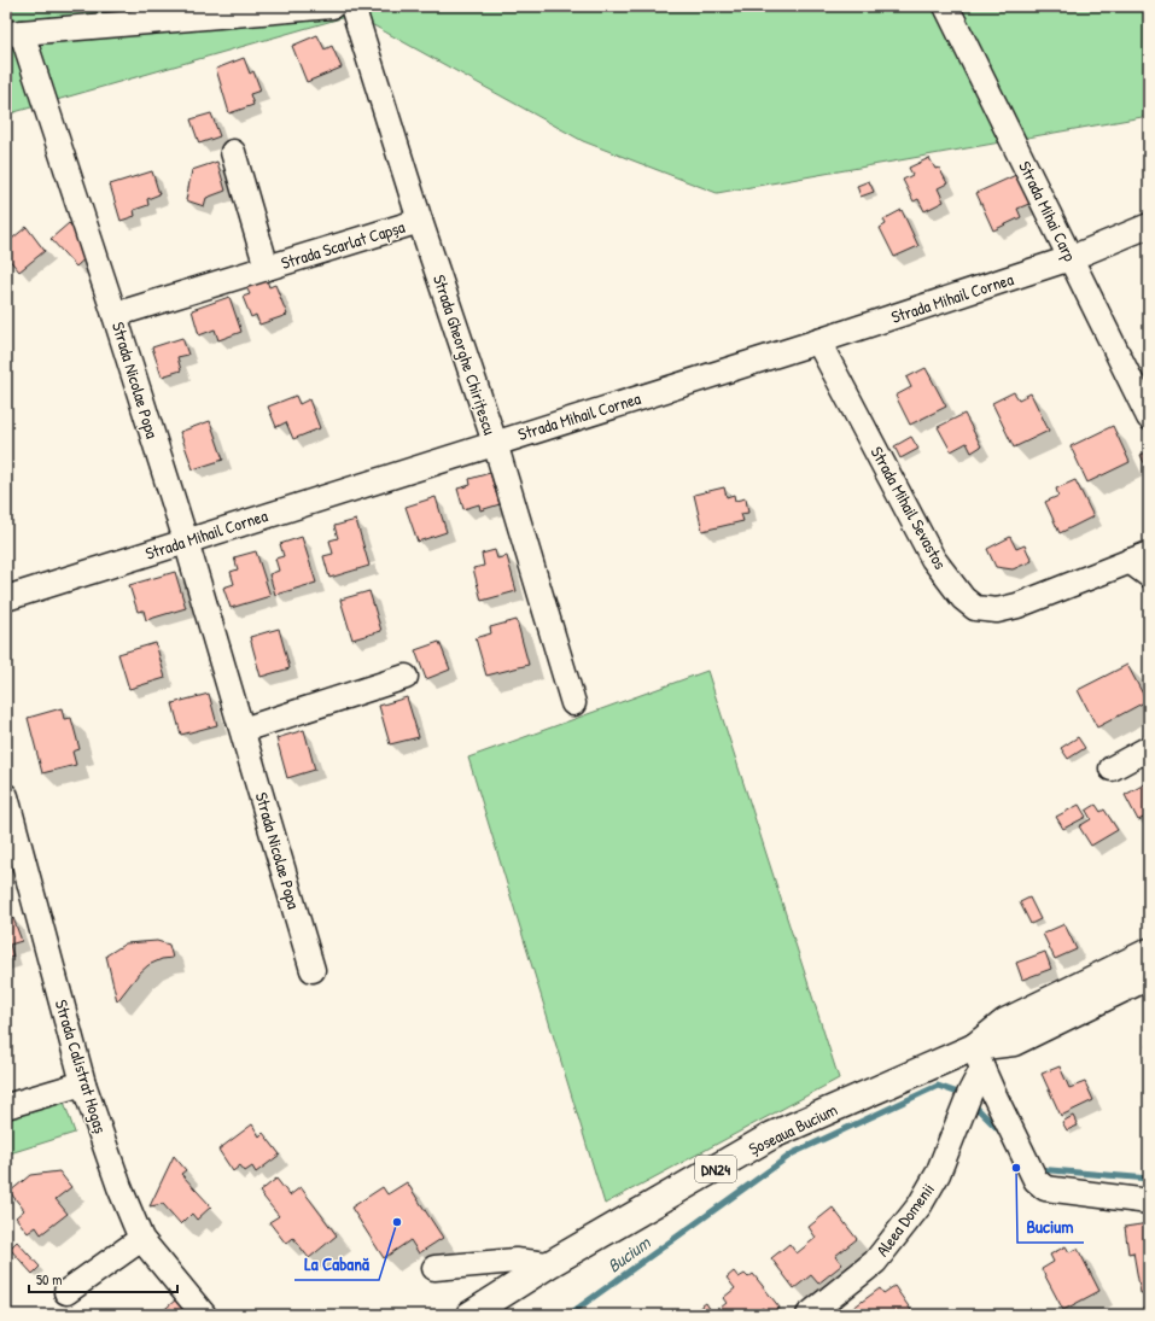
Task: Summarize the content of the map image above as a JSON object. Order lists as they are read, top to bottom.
{
  "streets": {
    "main road": ["Șoseaua Bucium", "DN24"],
    "street": [
      "Strada Mihai Carp",
      "Strada Scarlat Capșa",
      "Strada Mihail Cornea",
      "Strada Gheorghe Chirițescu",
      "Strada Nicolae Popa",
      "Strada Mihail Sevastos",
      "Strada Calistrat Hogaș",
      "Aleea Domenii"
    ]
  },
  "crossings": [
    ["Strada Mihai Carp", "Strada Mihail Cornea"],
    ["Strada Scarlat Capșa", "Strada Gheorghe Chirițescu"],
    ["Strada Scarlat Capșa", "Strada Nicolae Popa"],
    ["Strada Mihail Cornea", "Strada Gheorghe Chirițescu"],
    ["Strada Mihail Cornea", "Strada Nicolae Popa"],
    ["Strada Mihail Cornea", "Strada Mihail Sevastos"],
    ["Șoseaua Bucium", "Aleea Domenii"]
  ],
  "water": ["Bucium"],
  "places": ["Bucium", "La Cabană"],
  "scale_bar": "50 m"
}
